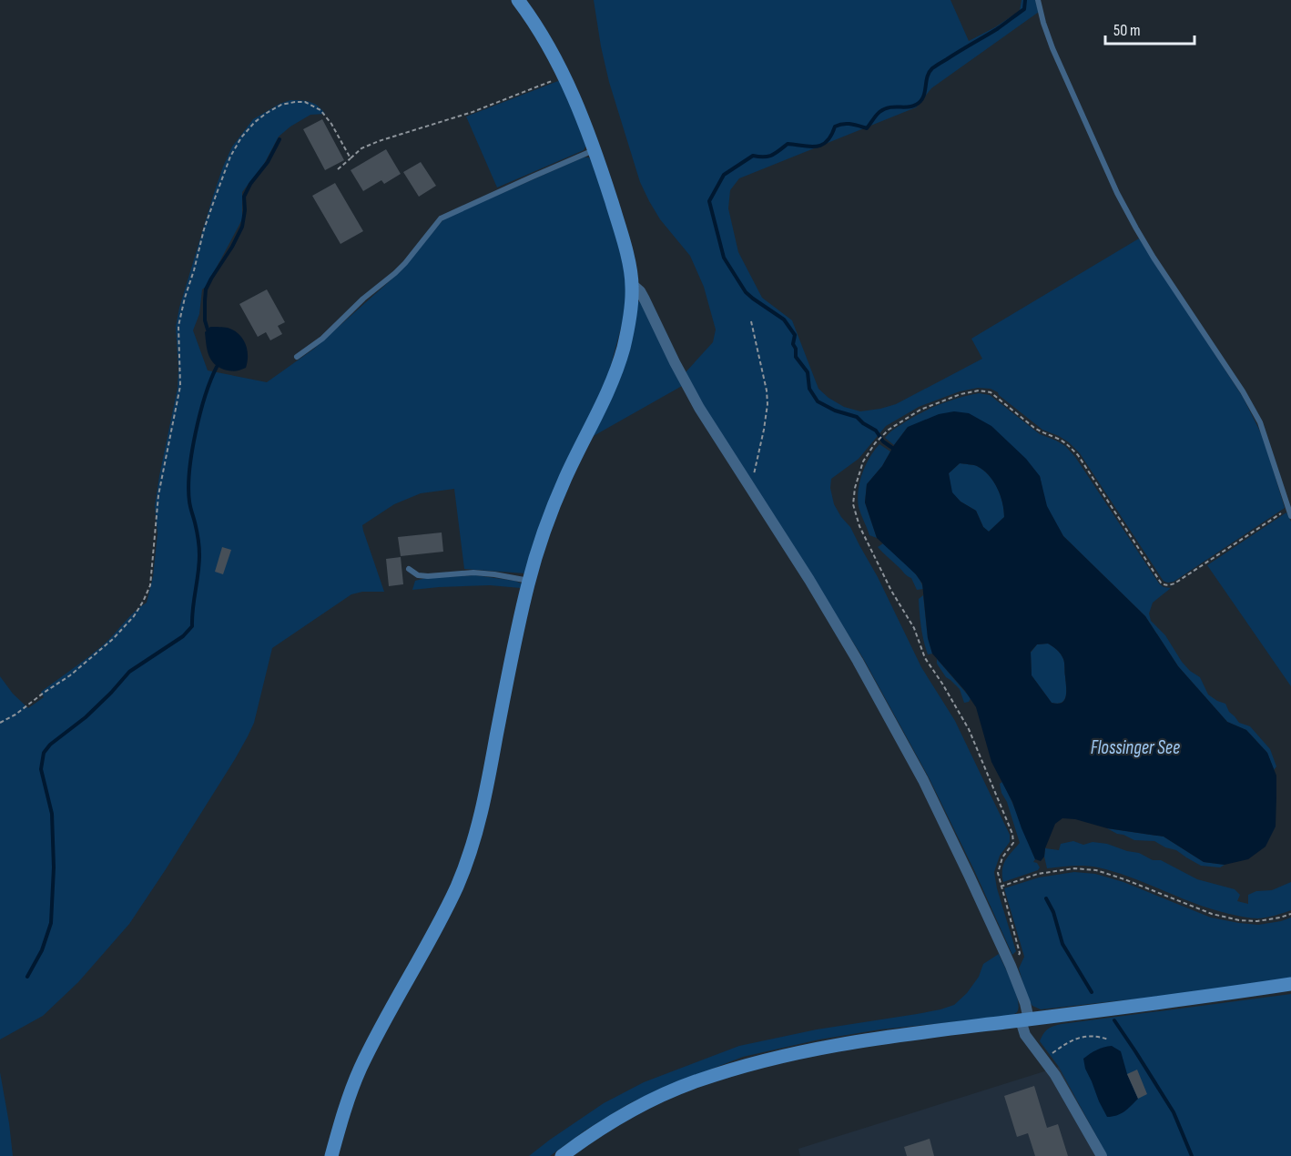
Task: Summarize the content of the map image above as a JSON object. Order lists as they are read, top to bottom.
{
  "water": ["Flossinger See"],
  "scale_bar": "50 m"
}
